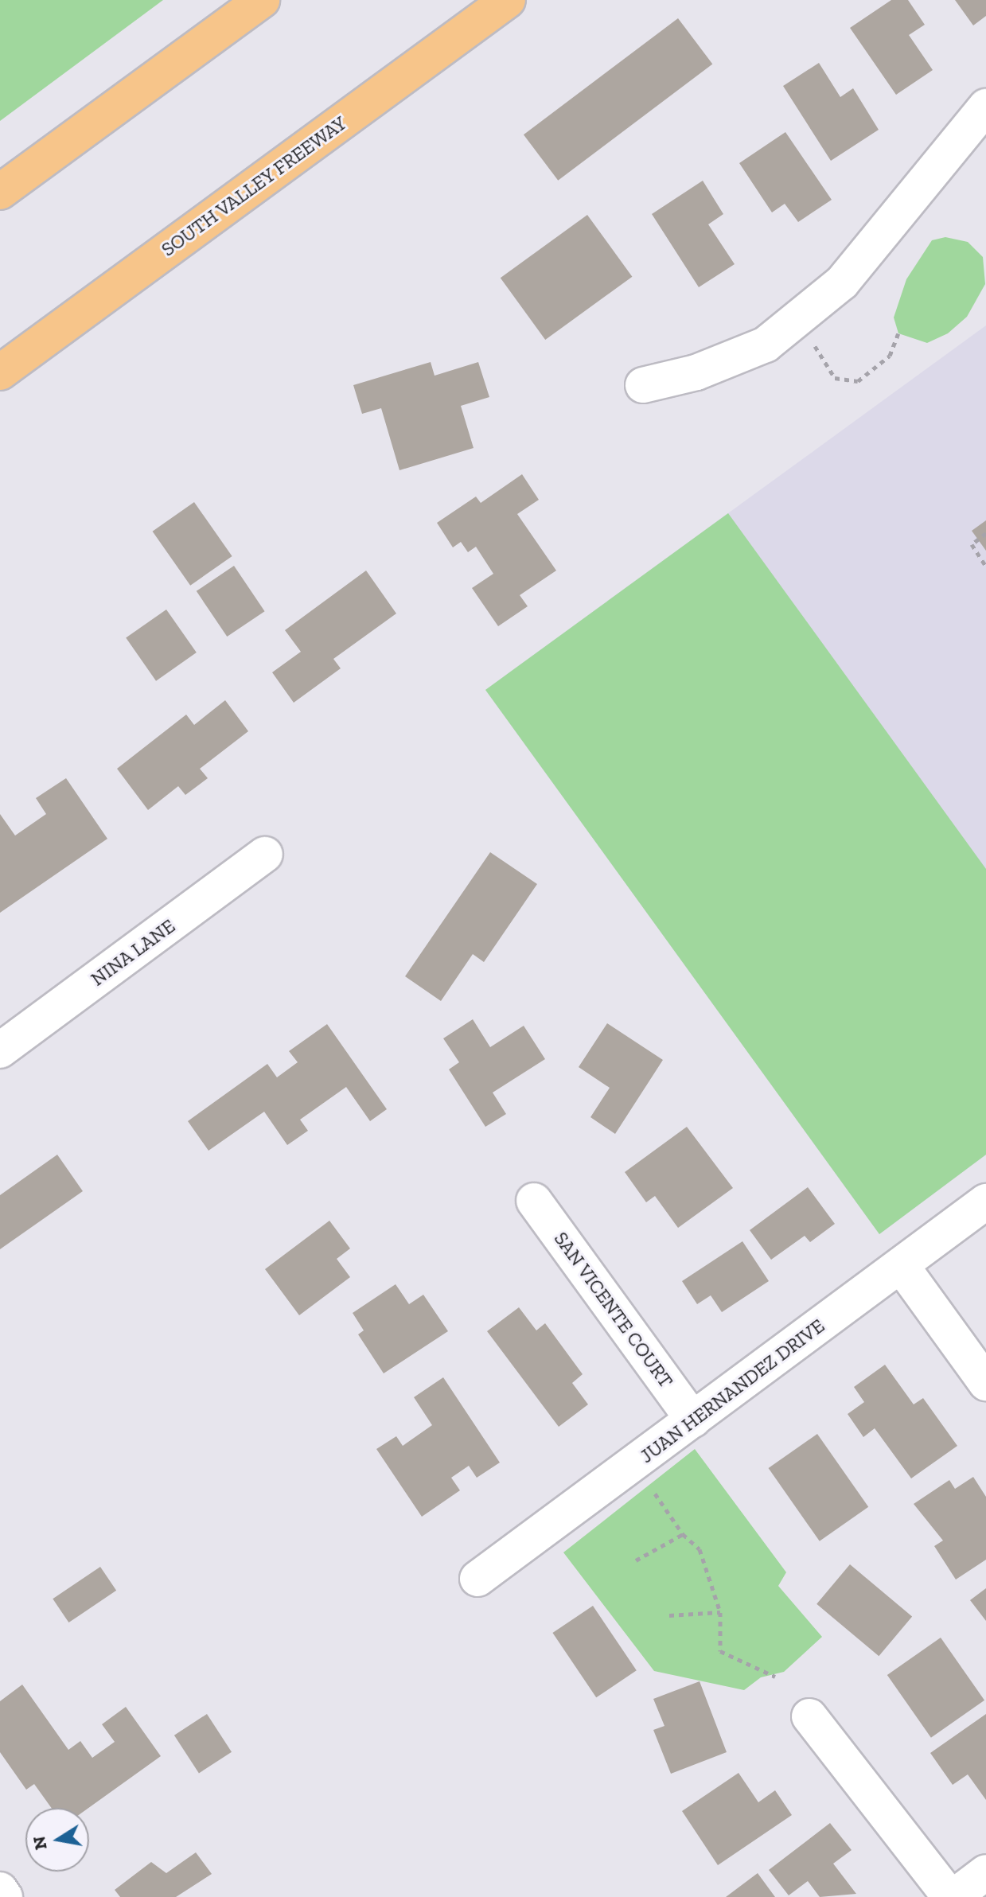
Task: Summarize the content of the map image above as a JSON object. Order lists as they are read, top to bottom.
{
  "streets": {
    "highway": ["SOUTH VALLEY FREEWAY"],
    "street": ["NINA LANE", "SAN VICENTE COURT", "JUAN HERNANDEZ DRIVE"]
  },
  "crossings": [
    ["SAN VICENTE COURT", "JUAN HERNANDEZ DRIVE"]
  ],
  "north": "left"
}
